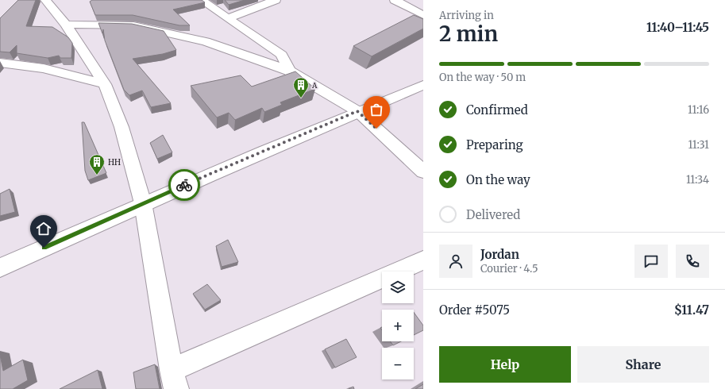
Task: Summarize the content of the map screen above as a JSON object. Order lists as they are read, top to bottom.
{
  "places": {
    "building": ["A", "HH"]
  },
  "page": {
    "heading": ["2 min", "Arriving in", "11:40–11:45"],
    "panel": [
      "Jordan",
      "Courier · 4.5",
      "Order #5075",
      "$11.47"
    ],
    "bar": "On the way · 50 m",
    "list": [
      ["Confirmed", "11:16"],
      ["Preparing", "11:31"],
      ["On the way", "11:34"],
      "Delivered"
    ],
    "map_buttons": ["+", "−"],
    "buttons": ["Help", "Share"]
  }
}
